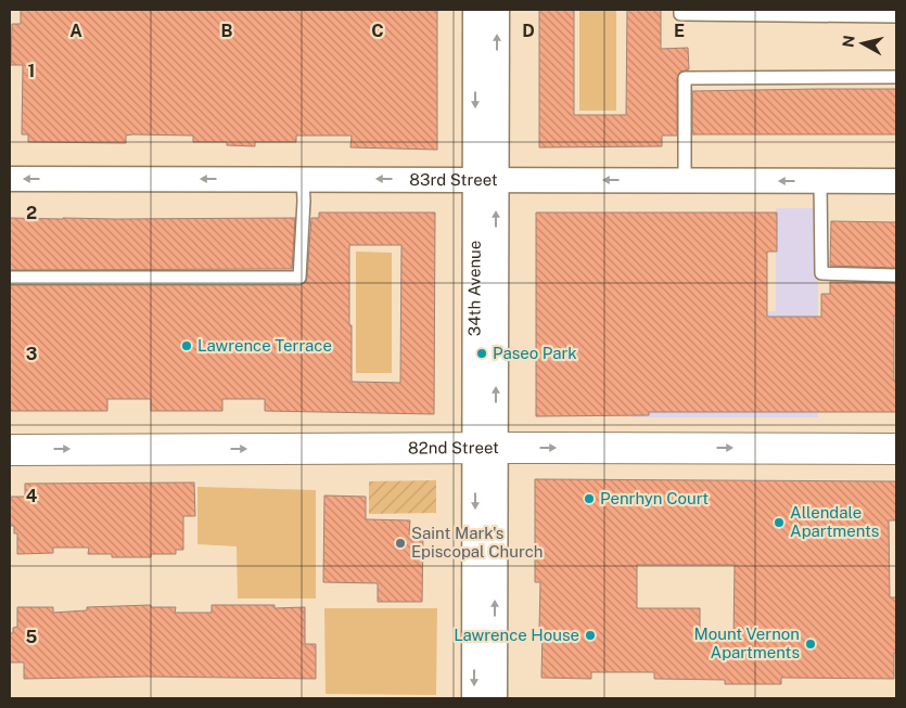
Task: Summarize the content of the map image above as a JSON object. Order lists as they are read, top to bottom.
{
  "streets": {
    "street": ["83rd Street", "34th Avenue", "82nd Street"]
  },
  "crossings": [
    ["83rd Street", "34th Avenue"],
    ["34th Avenue", "82nd Street"]
  ],
  "one_way": ["83rd Street", "82nd Street"],
  "places": [
    "Lawrence Terrace",
    "Paseo Park",
    "Penrhyn Court",
    "Allendale Apartments",
    "Saint Mark's Episcopal Church",
    "Lawrence House",
    "Mount Vernon Apartments"
  ],
  "north": "left",
  "grid": {
    "columns": [
      "A",
      "B",
      "C",
      "D",
      "E"
    ],
    "rows": [
      "1",
      "2",
      "3",
      "4",
      "5"
    ]
  }
}
